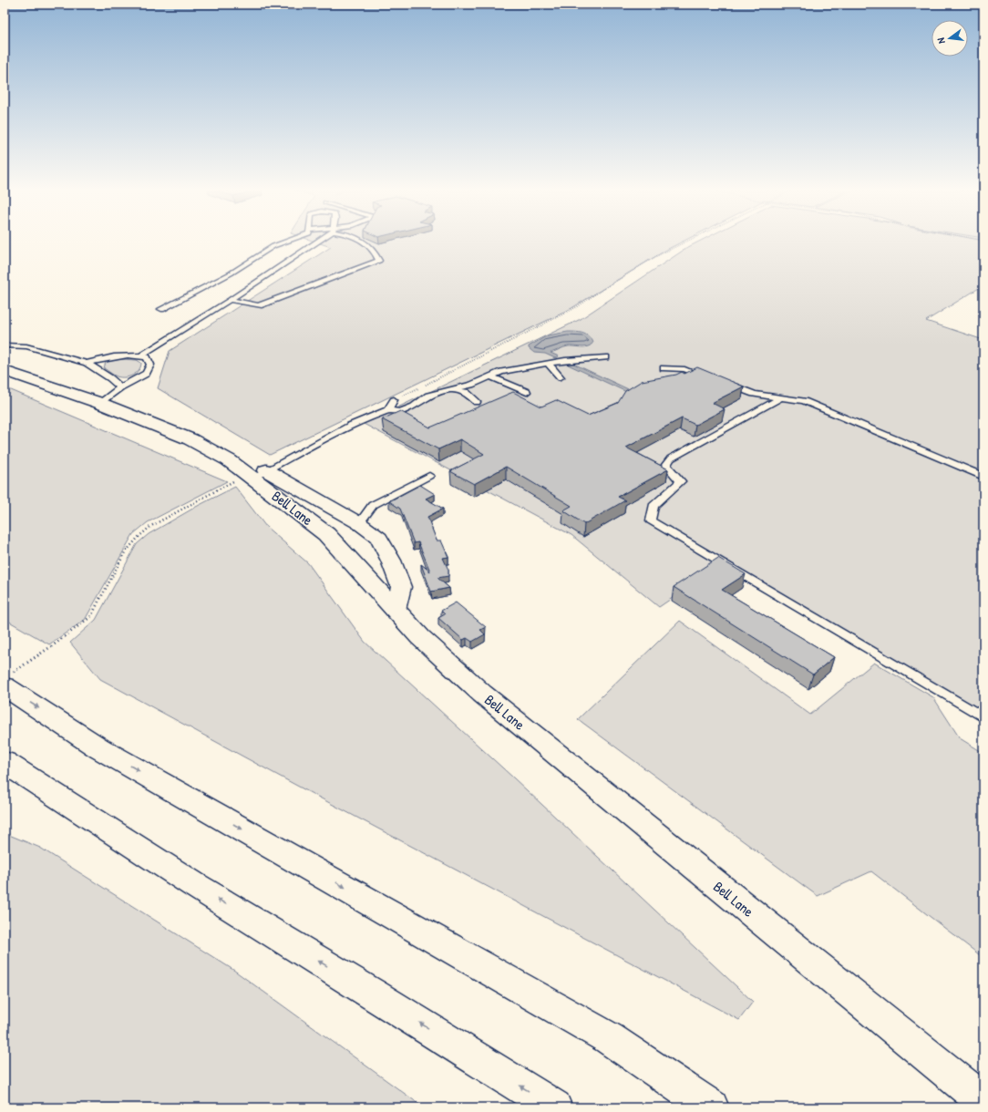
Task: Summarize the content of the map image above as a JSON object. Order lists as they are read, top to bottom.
{
  "streets": {
    "main road": ["Bell Lane"]
  },
  "north": "left"
}
